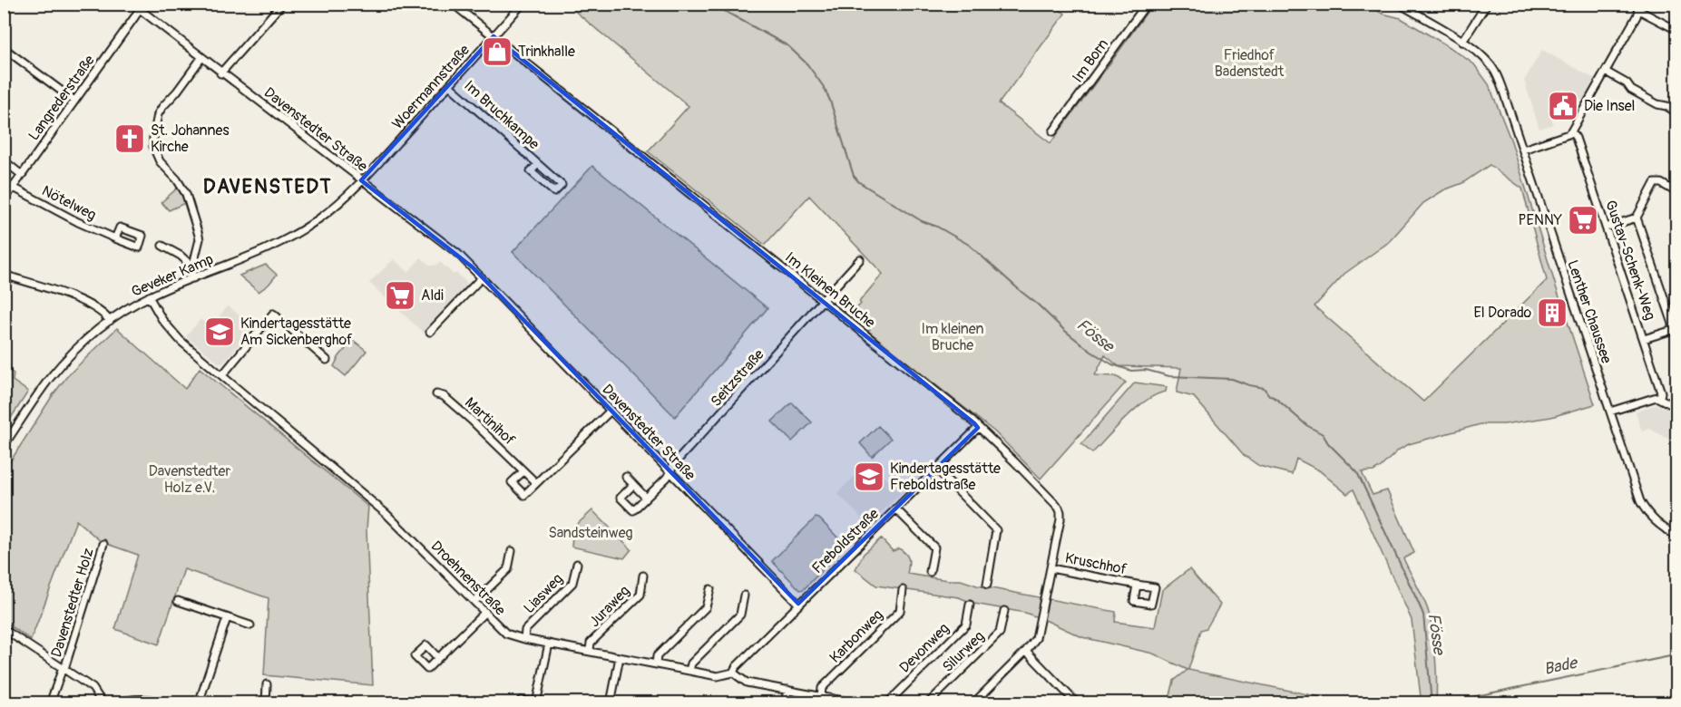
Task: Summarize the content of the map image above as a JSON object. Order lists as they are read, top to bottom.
{
  "streets": {
    "street": [
      "Im Born",
      "Woermannstraße",
      "Langrederstraße",
      "Im Bruchkampe",
      "Davenstedter Straße",
      "Nötelweg",
      "Gustav-Schenk-Weg",
      "Geveker Kamp",
      "Im Kleinen Bruche",
      "Lenther Chaussee",
      "Seitzstraße",
      "Martinihof",
      "Freboldstraße",
      "Kruschhof",
      "Droehnenstraße",
      "Liasweg",
      "Davenstedter Holz",
      "Juraweg",
      "Karbonweg",
      "Devonweg",
      "Silurweg"
    ]
  },
  "crossings": [
    ["Woermannstraße", "Im Bruchkampe"],
    ["Woermannstraße", "Davenstedter Straße"],
    ["Woermannstraße", "Geveker Kamp"],
    ["Woermannstraße", "Im Kleinen Bruche"],
    ["Langrederstraße", "Davenstedter Straße"],
    ["Langrederstraße", "Nötelweg"],
    ["Davenstedter Straße", "Geveker Kamp"],
    ["Davenstedter Straße", "Seitzstraße"],
    ["Davenstedter Straße", "Freboldstraße"],
    ["Geveker Kamp", "Droehnenstraße"],
    ["Im Kleinen Bruche", "Seitzstraße"],
    ["Im Kleinen Bruche", "Freboldstraße"],
    ["Im Kleinen Bruche", "Kruschhof"],
    ["Freboldstraße", "Droehnenstraße"],
    ["Droehnenstraße", "Liasweg"],
    ["Droehnenstraße", "Juraweg"],
    ["Droehnenstraße", "Karbonweg"]
  ],
  "districts": ["DAVENSTEDT"],
  "water": ["Fösse", "Bade"],
  "parks": [
    "Friedhof Badenstedt",
    "Im kleinen Bruche",
    "Davenstedter Holz e.V.",
    "Sandsteinweg"
  ],
  "places": {
    "shop": ["Trinkhalle"],
    "public building": ["Die Insel"],
    "church": ["St. Johannes Kirche"],
    "supermarket": ["PENNY", "Aldi"],
    "building": ["El Dorado"],
    "school or university": ["Kindertagesstätte Am Sickenberghof", "Kindertagesstätte Freboldstraße"]
  }
}
